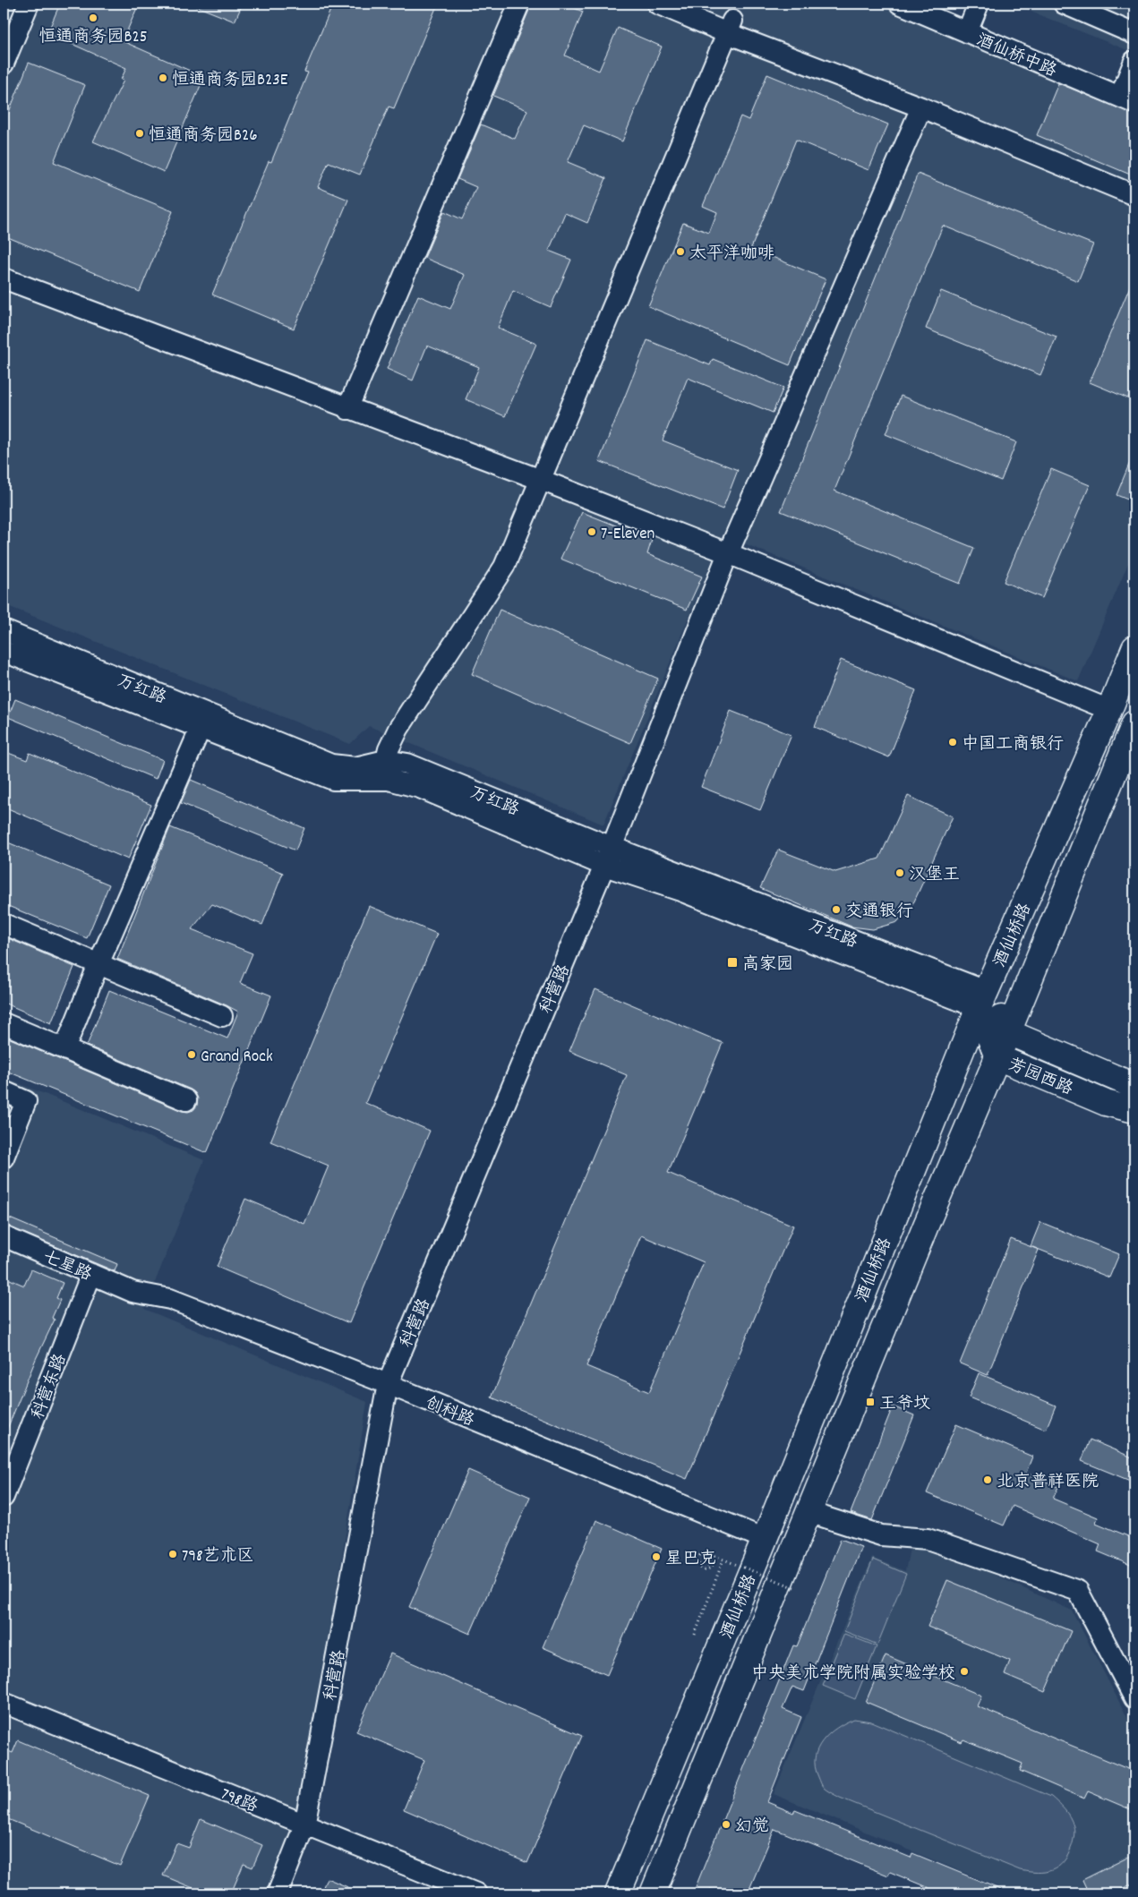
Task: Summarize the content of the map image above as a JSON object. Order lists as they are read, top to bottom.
{
  "streets": {
    "main road": ["酒仙桥路", "芳园西路"],
    "street": [
      "酒仙桥中路",
      "万红路",
      "科营路",
      "七星路",
      "科营东路",
      "创科路",
      "798路"
    ]
  },
  "crossings": [
    ["万红路", "酒仙桥路"],
    ["万红路", "科营路"],
    ["万红路", "芳园西路"],
    ["酒仙桥路", "芳园西路"],
    ["酒仙桥路", "创科路"],
    ["科营路", "创科路"],
    ["科营路", "798路"],
    ["七星路", "科营东路"],
    ["七星路", "创科路"]
  ],
  "places": {
    "other": [
      "恒通商务园B25",
      "恒通商务园B23E",
      "恒通商务园B26",
      "太平洋咖啡",
      "7-Eleven",
      "中国工商银行",
      "汉堡王",
      "交通银行",
      "Grand Rock",
      "北京普祥医院",
      "798艺术区",
      "星巴克",
      "中央美术学院附属实验学校",
      "幻觉"
    ],
    "transit": ["高家园", "王爷坟"]
  }
}
